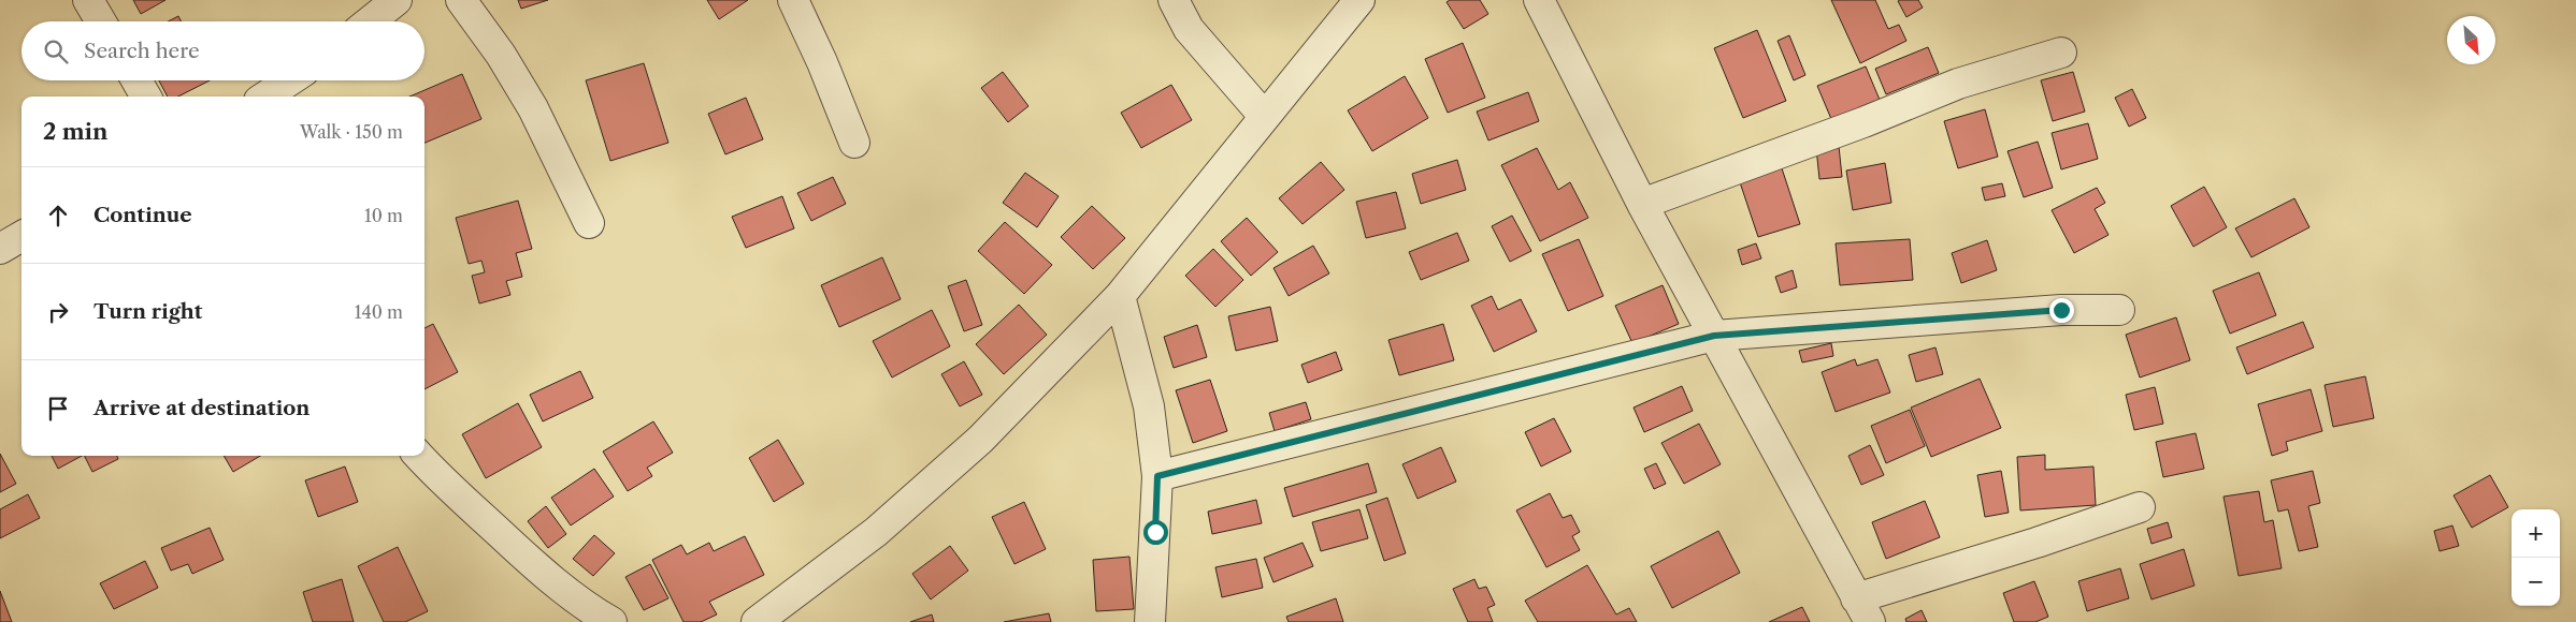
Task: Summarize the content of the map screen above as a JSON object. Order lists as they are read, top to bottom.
{
  "north": "bottom right",
  "page": {
    "search": "Search here",
    "heading": ["2 min", "Walk · 150 m"],
    "list": [
      ["Continue", "10 m"],
      ["Turn right", "140 m"],
      "Arrive at destination"
    ],
    "map_buttons": ["+", "−"]
  }
}
